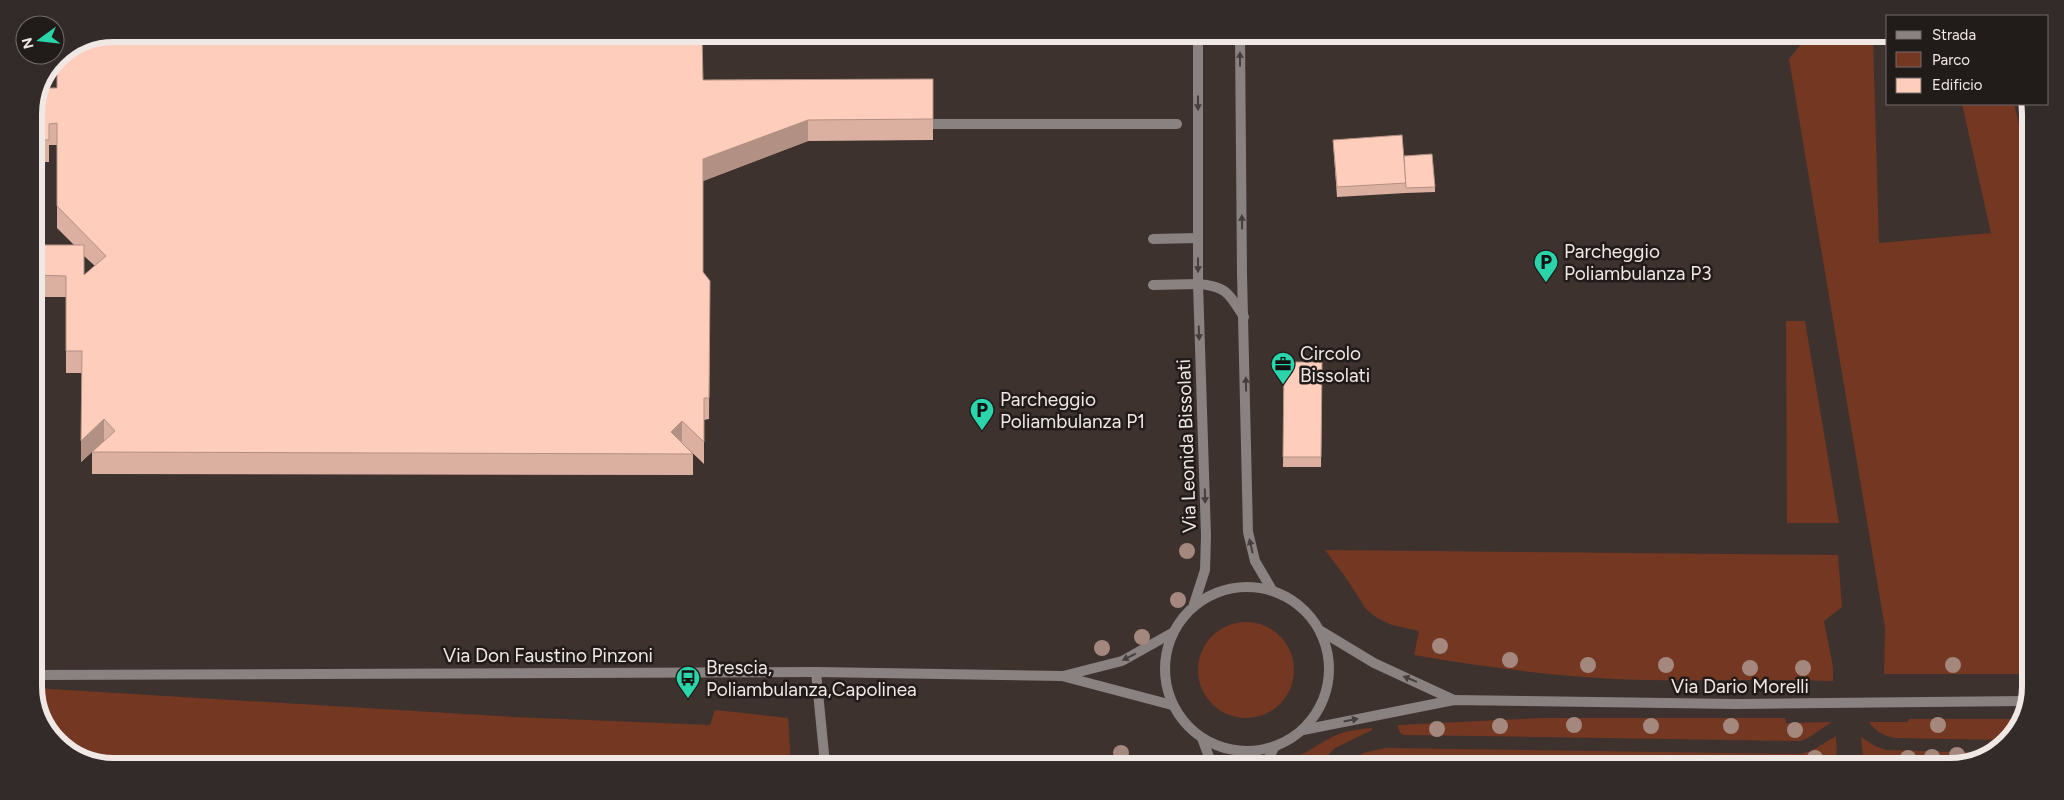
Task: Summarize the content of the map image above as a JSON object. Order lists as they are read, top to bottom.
{
  "streets": {
    "street": ["Via Leonida Bissolati", "Via Don Faustino Pinzoni", "Via Dario Morelli"]
  },
  "crossings": [
    ["Via Leonida Bissolati", "Via Don Faustino Pinzoni"],
    ["Via Leonida Bissolati", "Via Dario Morelli"],
    ["Via Don Faustino Pinzoni", "Via Dario Morelli"]
  ],
  "places": {
    "parking": ["Parcheggio Poliambulanza P3", "Parcheggio Poliambulanza P1"],
    "office": ["Circolo Bissolati"],
    "bus stop": ["Brescia, Poliambulanza,Capolinea"]
  },
  "legend": ["Strada", "Parco", "Edificio"],
  "north": "left"
}
